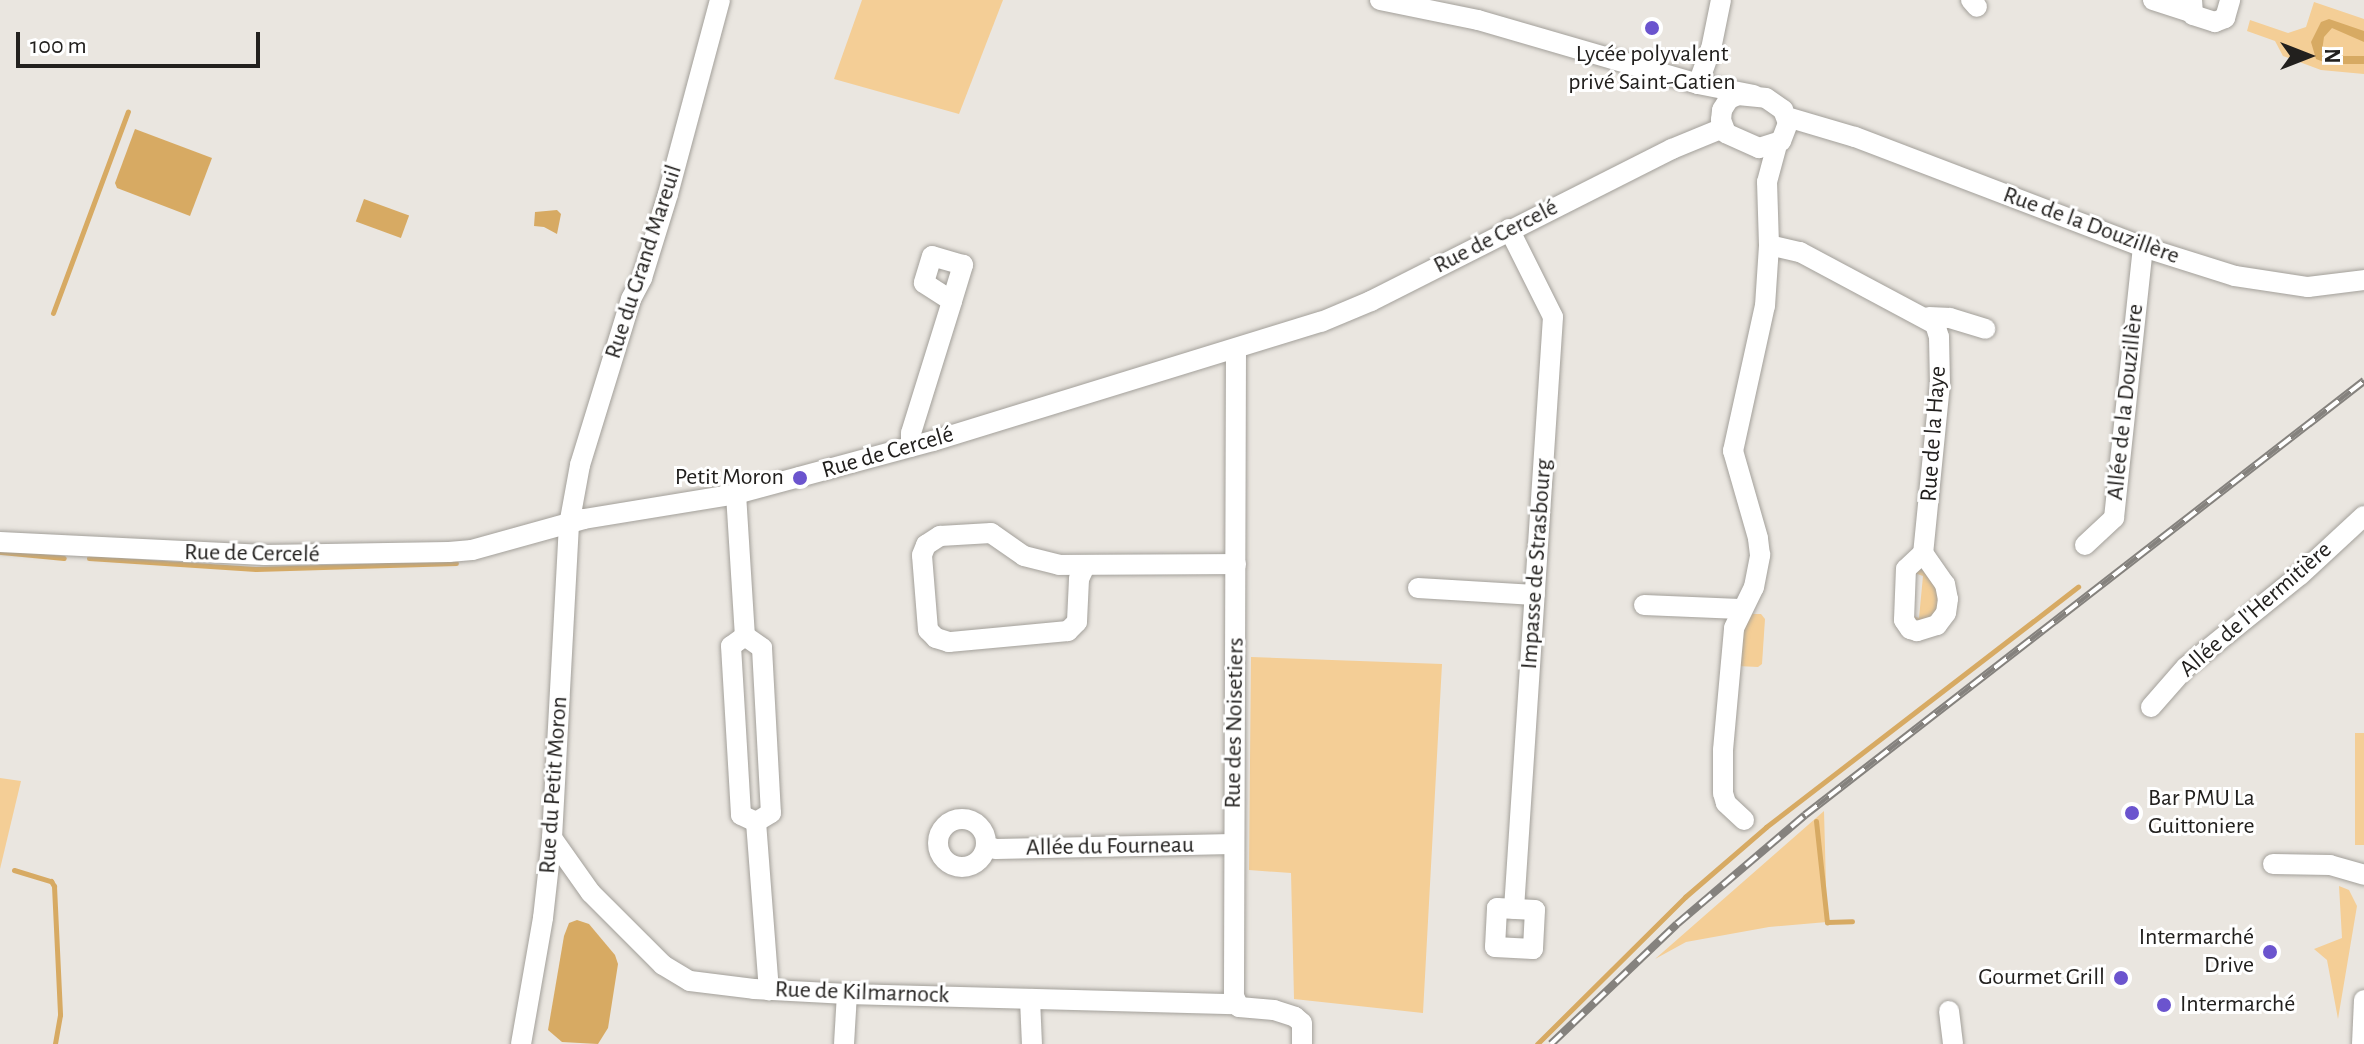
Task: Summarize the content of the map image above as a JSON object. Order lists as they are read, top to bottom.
{
  "streets": {
    "street": [
      "Rue de la Douzillère",
      "Rue de Cercelé",
      "Rue du Grand Mareuil",
      "Allée de la Douzillère",
      "Rue de la Haye",
      "Impasse de Strasbourg",
      "Allée de l'Hermitière",
      "Rue des Noisetiers",
      "Rue du Petit Moron",
      "Allée du Fourneau",
      "Rue de Kilmarnock"
    ]
  },
  "crossings": [
    ["Rue de la Douzillère", "Rue de Cercelé"],
    ["Rue de la Douzillère", "Allée de la Douzillère"],
    ["Rue de Cercelé", "Rue du Grand Mareuil"],
    ["Rue de Cercelé", "Impasse de Strasbourg"],
    ["Rue de Cercelé", "Rue des Noisetiers"],
    ["Rue de Cercelé", "Rue du Petit Moron"],
    ["Rue du Grand Mareuil", "Rue du Petit Moron"],
    ["Rue des Noisetiers", "Allée du Fourneau"],
    ["Rue des Noisetiers", "Rue de Kilmarnock"],
    ["Rue du Petit Moron", "Rue de Kilmarnock"]
  ],
  "places": [
    "Lycée polyvalent privé Saint-Gatien",
    "Petit Moron",
    "Bar PMU La Guittoniere",
    "Intermarché Drive",
    "Gourmet Grill",
    "Intermarché"
  ],
  "scale_bar": "100 m",
  "north": "right"
}
